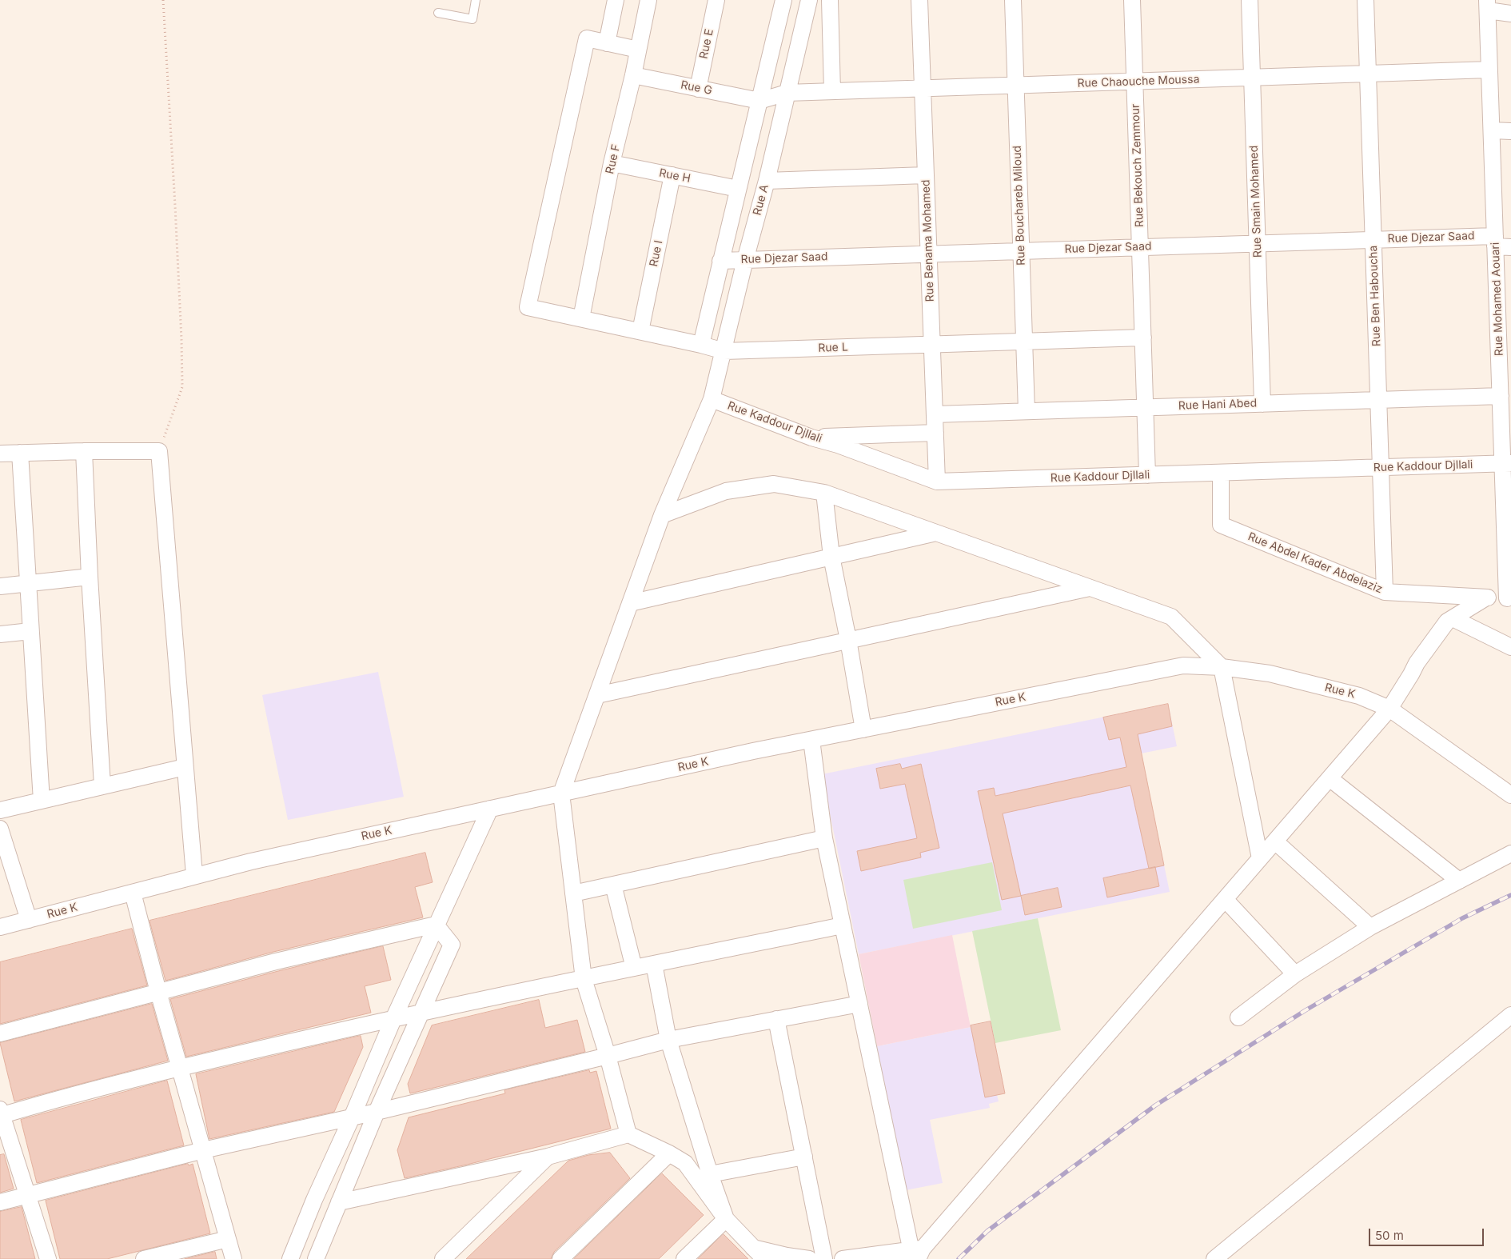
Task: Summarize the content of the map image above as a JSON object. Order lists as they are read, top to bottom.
{
  "streets": {
    "street": [
      "Rue E",
      "Rue Chaouche Moussa",
      "Rue G",
      "Rue F",
      "Rue Bekouch Zemmour",
      "Rue H",
      "Rue A",
      "Rue Smain Mohamed",
      "Rue Bouchareb Miloud",
      "Rue Djezar Saad",
      "Rue Benama Mohamed",
      "Rue I",
      "Rue Ben Haboucha",
      "Rue Mohamed Aouari",
      "Rue L",
      "Rue Hani Abed",
      "Rue Kaddour Djllali",
      "Rue Abdel Kader Abdelaziz",
      "Rue K"
    ]
  },
  "crossings": [
    ["Rue E", "Rue G"],
    ["Rue Chaouche Moussa", "Rue G"],
    ["Rue Chaouche Moussa", "Rue Bekouch Zemmour"],
    ["Rue Chaouche Moussa", "Rue A"],
    ["Rue Chaouche Moussa", "Rue Smain Mohamed"],
    ["Rue Chaouche Moussa", "Rue Bouchareb Miloud"],
    ["Rue Chaouche Moussa", "Rue Benama Mohamed"],
    ["Rue Chaouche Moussa", "Rue Ben Haboucha"],
    ["Rue Chaouche Moussa", "Rue Mohamed Aouari"],
    ["Rue G", "Rue F"],
    ["Rue F", "Rue H"],
    ["Rue F", "Rue L"],
    ["Rue Bekouch Zemmour", "Rue Djezar Saad"],
    ["Rue Bekouch Zemmour", "Rue L"],
    ["Rue Bekouch Zemmour", "Rue Hani Abed"],
    ["Rue Bekouch Zemmour", "Rue Kaddour Djllali"],
    ["Rue H", "Rue A"],
    ["Rue H", "Rue Benama Mohamed"],
    ["Rue H", "Rue I"],
    ["Rue A", "Rue Djezar Saad"],
    ["Rue A", "Rue L"],
    ["Rue A", "Rue Kaddour Djllali"],
    ["Rue A", "Rue K"],
    ["Rue Smain Mohamed", "Rue Djezar Saad"],
    ["Rue Smain Mohamed", "Rue Hani Abed"],
    ["Rue Bouchareb Miloud", "Rue Djezar Saad"],
    ["Rue Bouchareb Miloud", "Rue L"],
    ["Rue Bouchareb Miloud", "Rue Hani Abed"],
    ["Rue Djezar Saad", "Rue Benama Mohamed"],
    ["Rue Djezar Saad", "Rue Ben Haboucha"],
    ["Rue Djezar Saad", "Rue Mohamed Aouari"],
    ["Rue Benama Mohamed", "Rue L"],
    ["Rue Benama Mohamed", "Rue Hani Abed"],
    ["Rue Benama Mohamed", "Rue Kaddour Djllali"],
    ["Rue I", "Rue L"],
    ["Rue Ben Haboucha", "Rue Hani Abed"],
    ["Rue Ben Haboucha", "Rue Kaddour Djllali"],
    ["Rue Ben Haboucha", "Rue Abdel Kader Abdelaziz"],
    ["Rue Mohamed Aouari", "Rue Hani Abed"],
    ["Rue Mohamed Aouari", "Rue Kaddour Djllali"],
    ["Rue Mohamed Aouari", "Rue Abdel Kader Abdelaziz"],
    ["Rue Kaddour Djllali", "Rue Abdel Kader Abdelaziz"]
  ],
  "scale_bar": "50 m"
}
